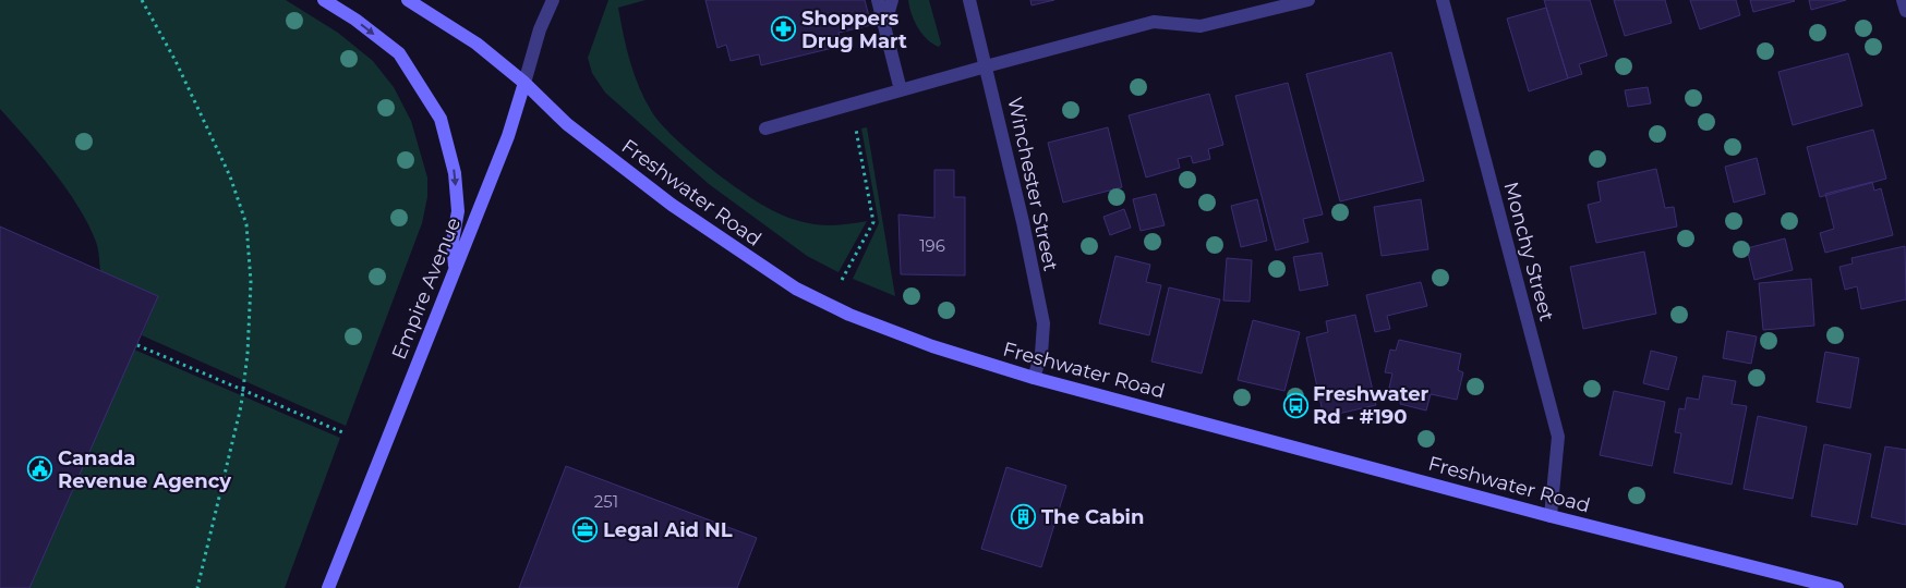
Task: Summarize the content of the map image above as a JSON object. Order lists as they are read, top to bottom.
{
  "streets": {
    "main road": ["Freshwater Road", "Empire Avenue"],
    "street": ["Winchester Street", "Monchy Street"]
  },
  "crossings": [
    ["Winchester Street", "Freshwater Road"],
    ["Freshwater Road", "Monchy Street"],
    ["Freshwater Road", "Empire Avenue"]
  ],
  "places": {
    "pharmacy": ["Shoppers Drug Mart"],
    "bus stop": ["Freshwater Rd - #190"],
    "public building": ["Canada Revenue Agency"],
    "building": ["The Cabin"],
    "office": ["Legal Aid NL"]
  },
  "house_numbers": ["196", "251"]
}
